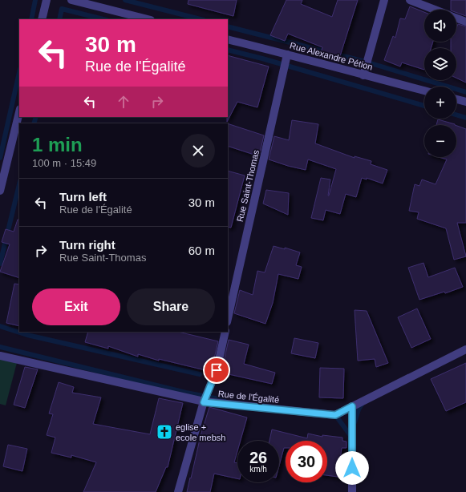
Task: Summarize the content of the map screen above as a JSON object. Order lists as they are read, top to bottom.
{
  "streets": {
    "street": ["Rue Alexandre Pétion", "Rue Saint-Thomas", "Rue de l'Égalité"]
  },
  "crossings": [
    ["Rue Alexandre Pétion", "Rue Saint-Thomas"]
  ],
  "places": {
    "church": ["eglise + ecole mebsh"]
  },
  "page": {
    "map_buttons": ["+", "−"],
    "turn": ["30 m", "Rue de l'Égalité"],
    "heading": ["1 min", "100 m · 15:49"],
    "list": [
      {
        "name": "Turn left",
        "note": "Rue de l'Égalité",
        "value": "30 m"
      },
      {
        "name": "Turn right",
        "note": "Rue Saint-Thomas",
        "value": "60 m"
      }
    ],
    "buttons": ["Exit", "Share"],
    "speed": "26 km/h",
    "limit": "30"
  }
}
